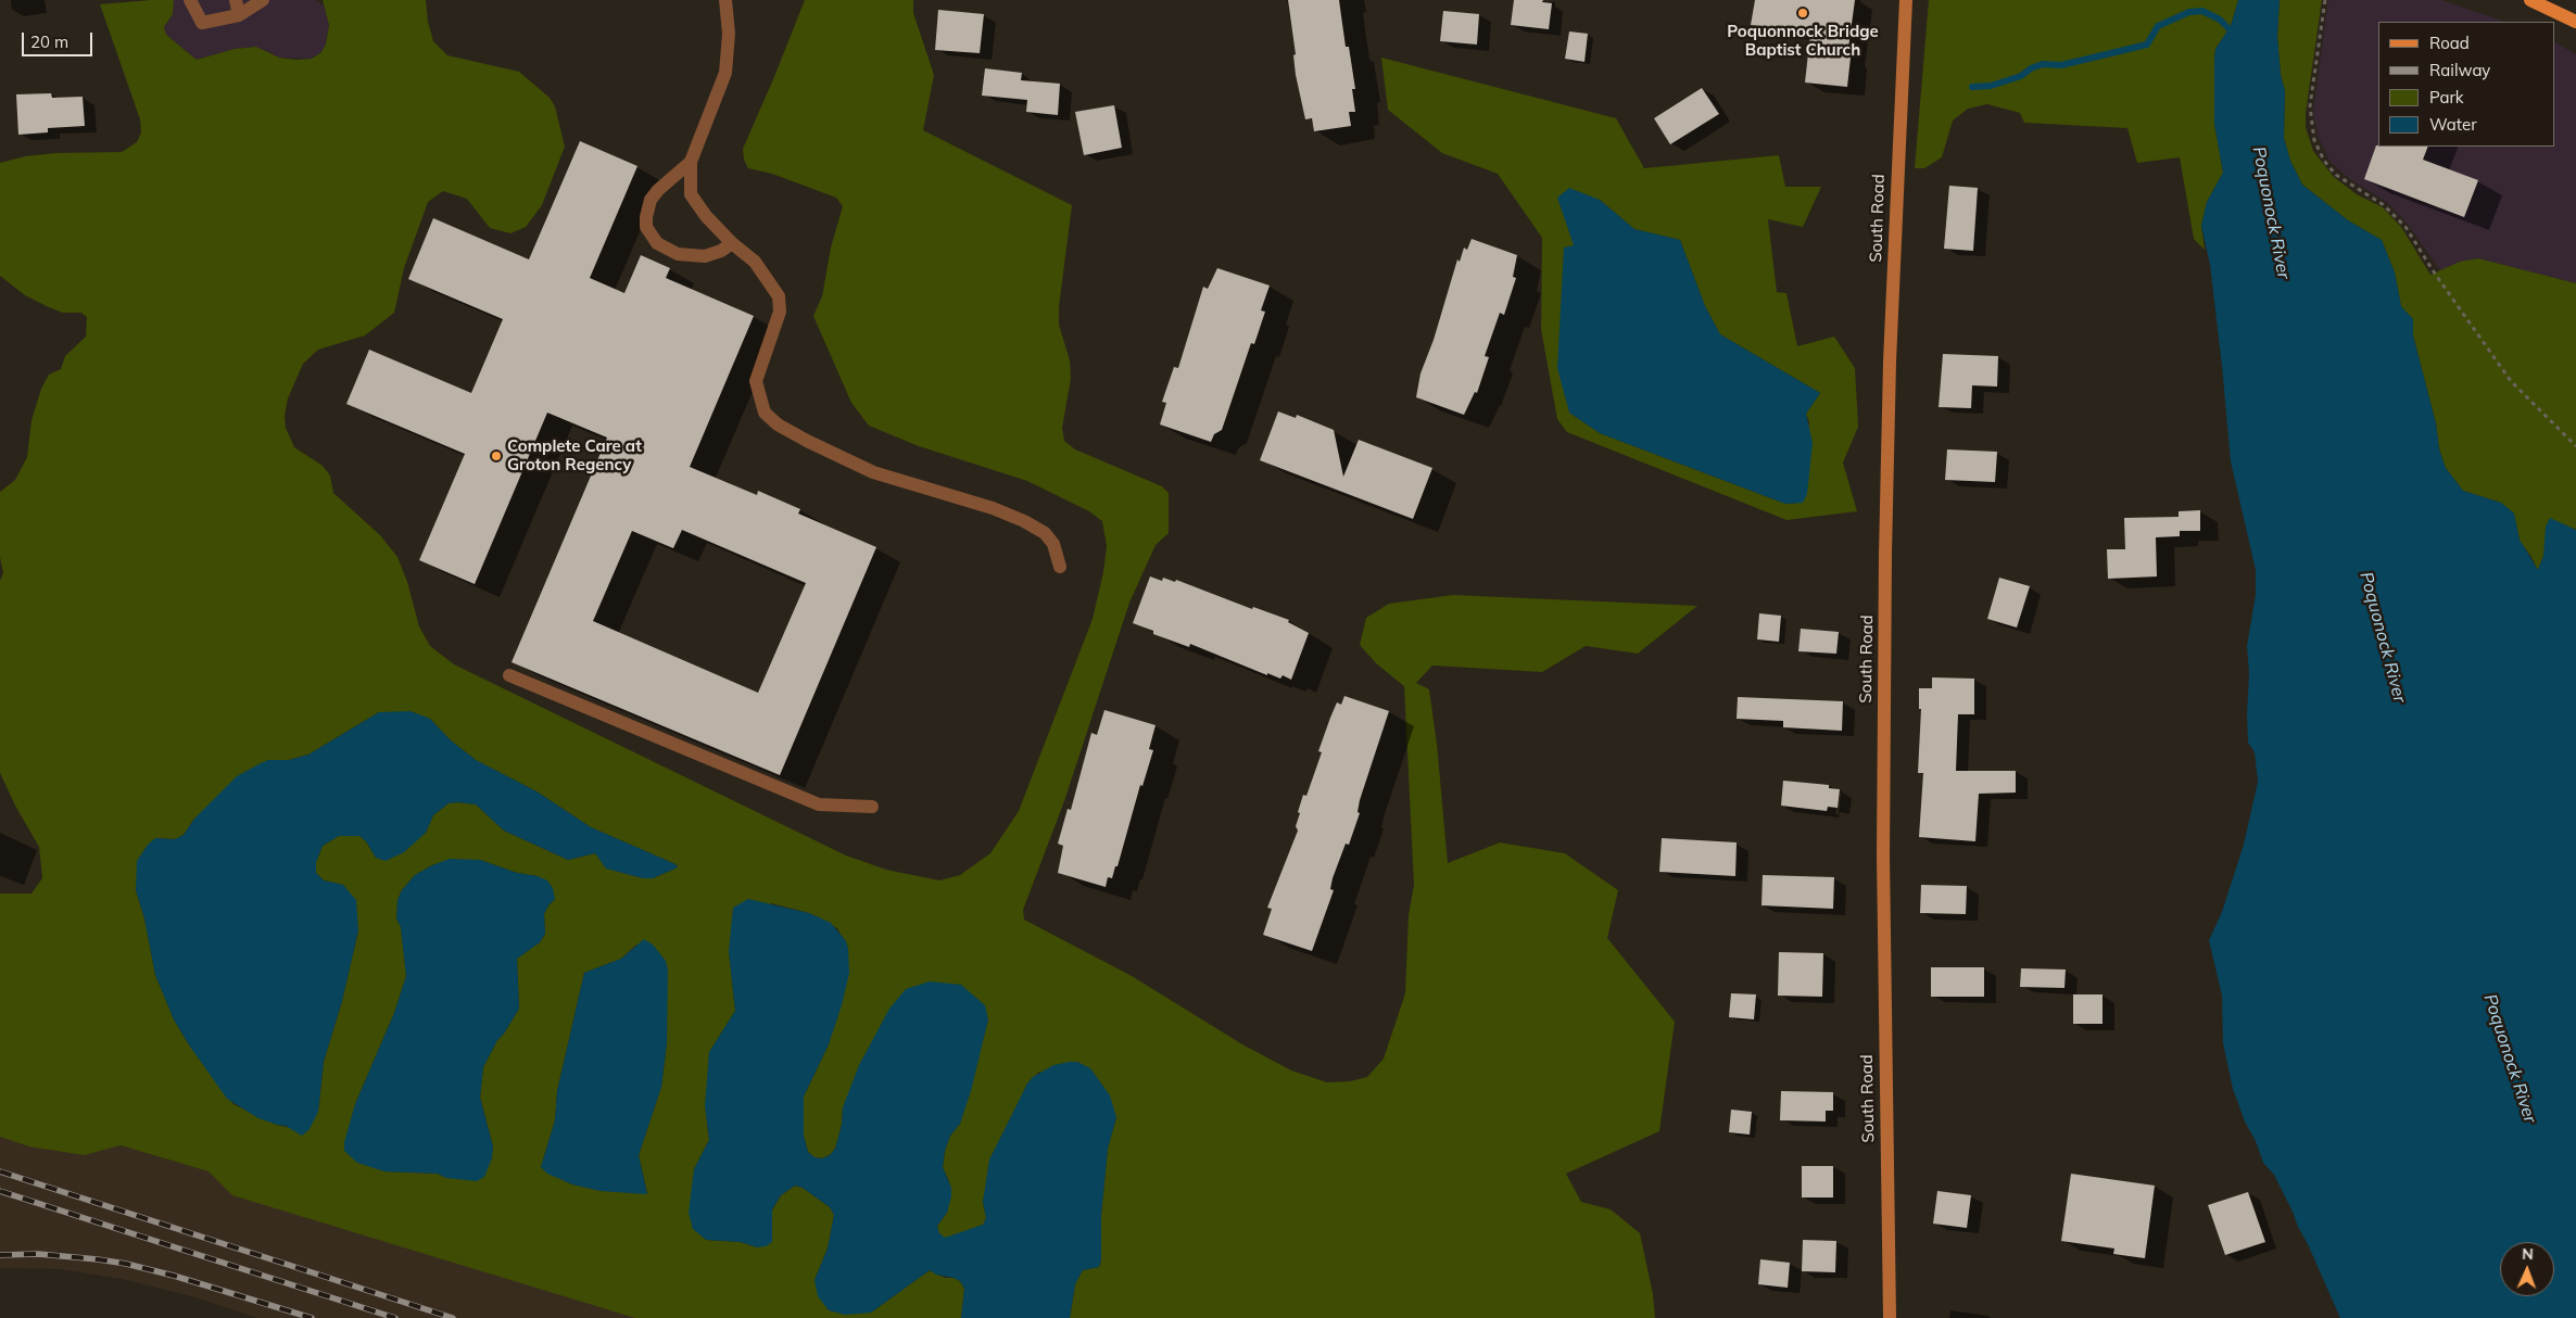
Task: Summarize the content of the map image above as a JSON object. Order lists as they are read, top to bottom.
{
  "streets": {
    "main road": ["South Road"]
  },
  "water": ["Poquonock River"],
  "places": ["Poquonnock Bridge Baptist Church", "Complete Care at Groton Regency"],
  "legend": [
    "Road",
    "Railway",
    "Park",
    "Water"
  ],
  "scale_bar": "20 m",
  "north": "top"
}
